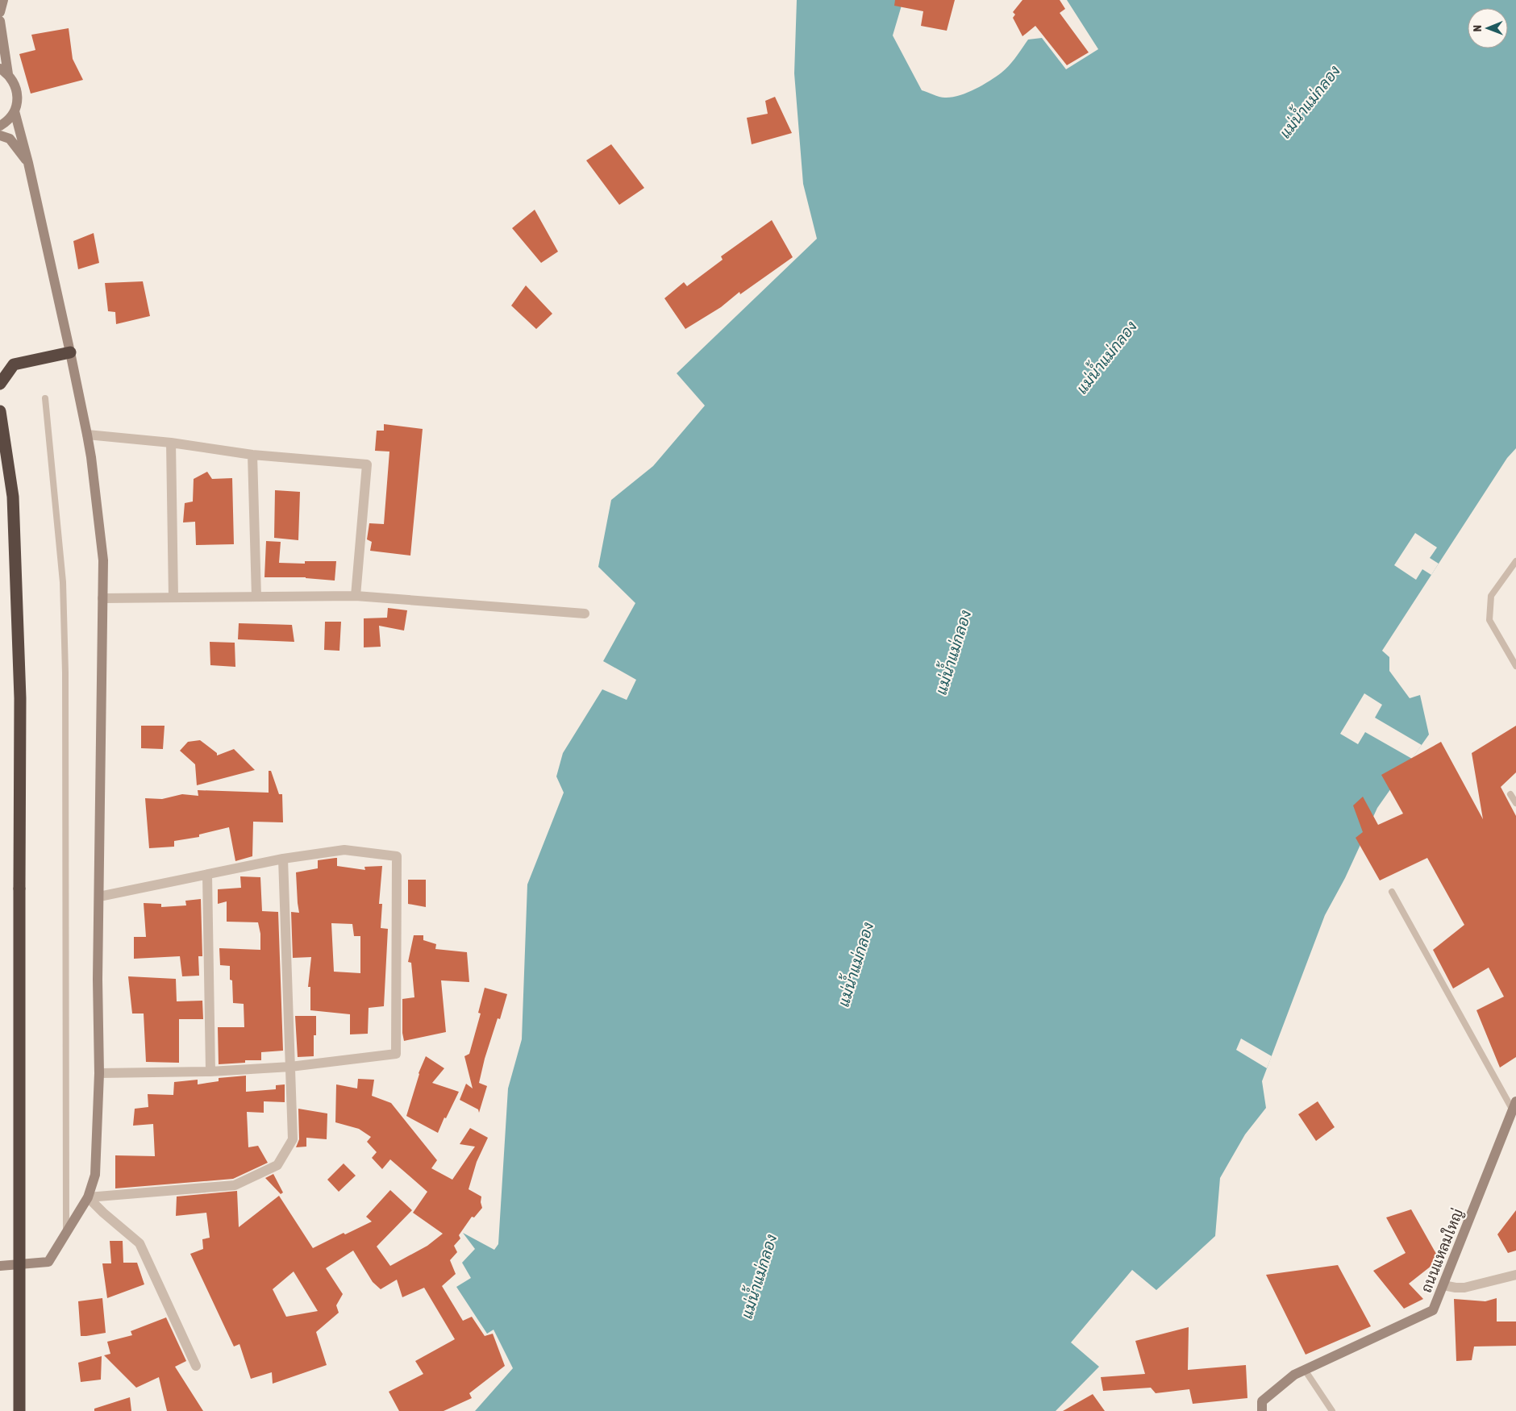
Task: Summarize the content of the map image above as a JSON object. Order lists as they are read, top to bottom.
{
  "streets": {
    "street": ["ถนนแหลมใหญ่"]
  },
  "water": ["แม่น้ำแม่กลอง"],
  "north": "left"
}
